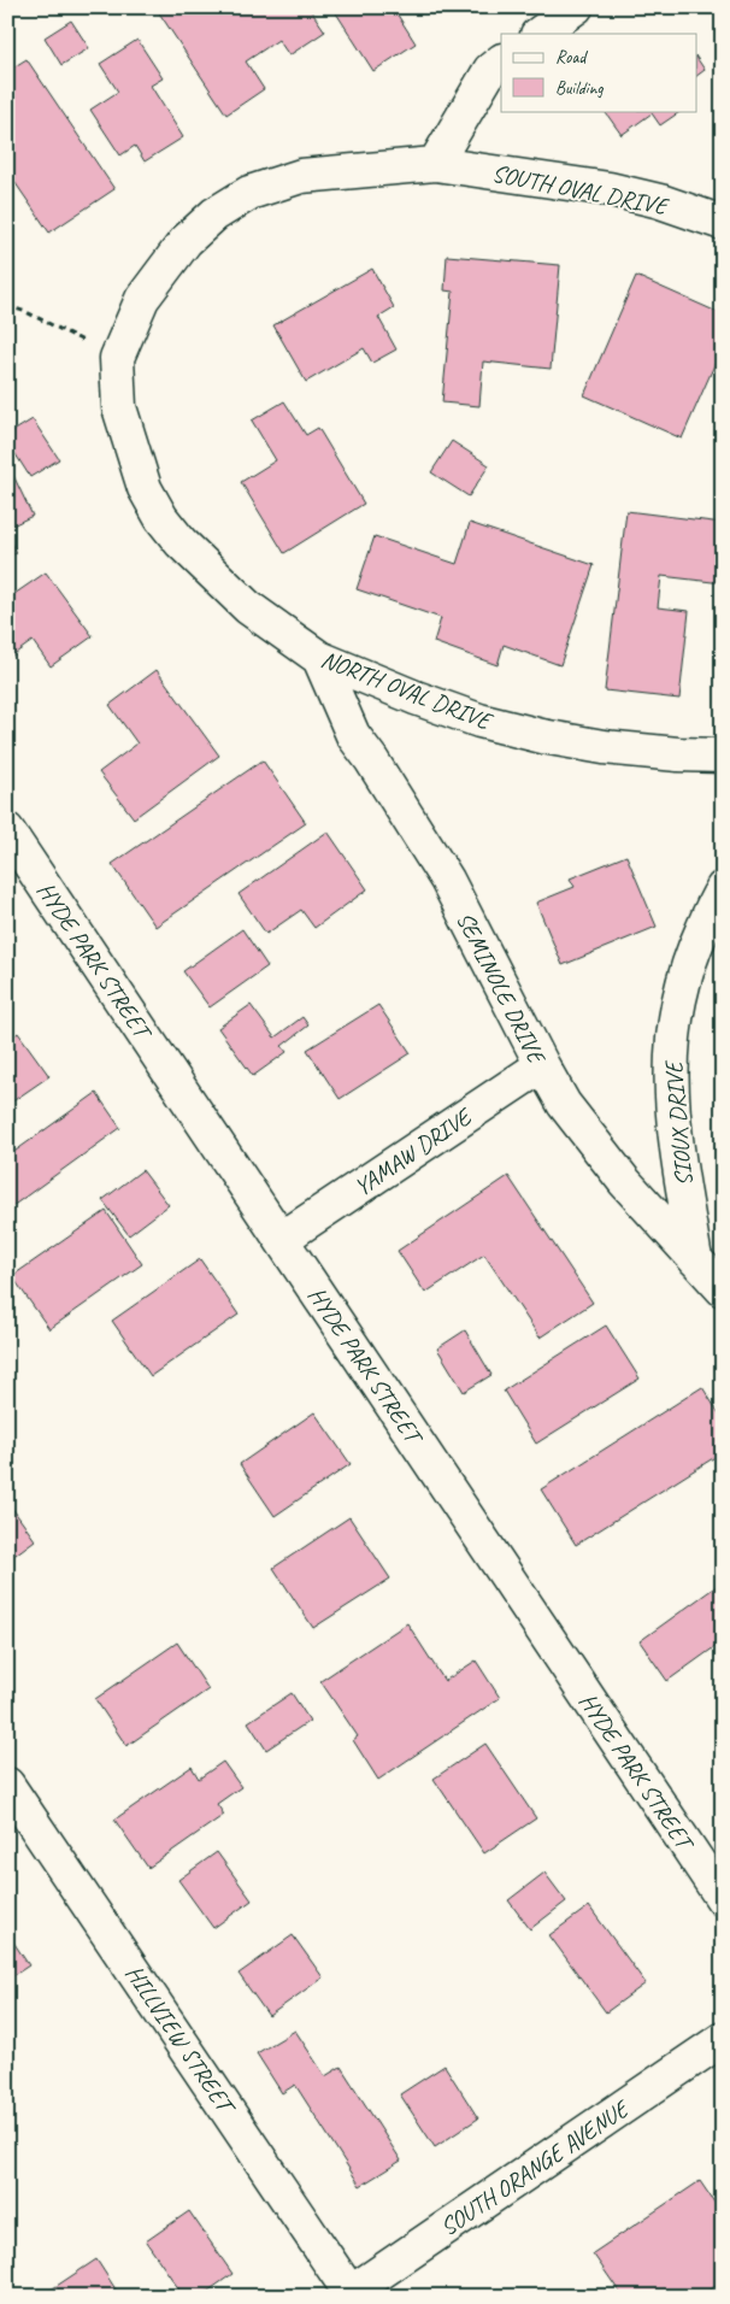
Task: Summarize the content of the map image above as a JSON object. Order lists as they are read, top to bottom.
{
  "streets": {
    "street": [
      "SOUTH OVAL DRIVE",
      "NORTH OVAL DRIVE",
      "HYDE PARK STREET",
      "SEMINOLE DRIVE",
      "SIOUX DRIVE",
      "YAMAW DRIVE",
      "HILLVIEW STREET",
      "SOUTH ORANGE AVENUE"
    ]
  },
  "crossings": [
    ["SOUTH OVAL DRIVE", "NORTH OVAL DRIVE"],
    ["NORTH OVAL DRIVE", "SEMINOLE DRIVE"],
    ["HYDE PARK STREET", "YAMAW DRIVE"],
    ["SEMINOLE DRIVE", "SIOUX DRIVE"],
    ["SEMINOLE DRIVE", "YAMAW DRIVE"],
    ["HILLVIEW STREET", "SOUTH ORANGE AVENUE"]
  ],
  "legend": ["Road", "Building"]
}
